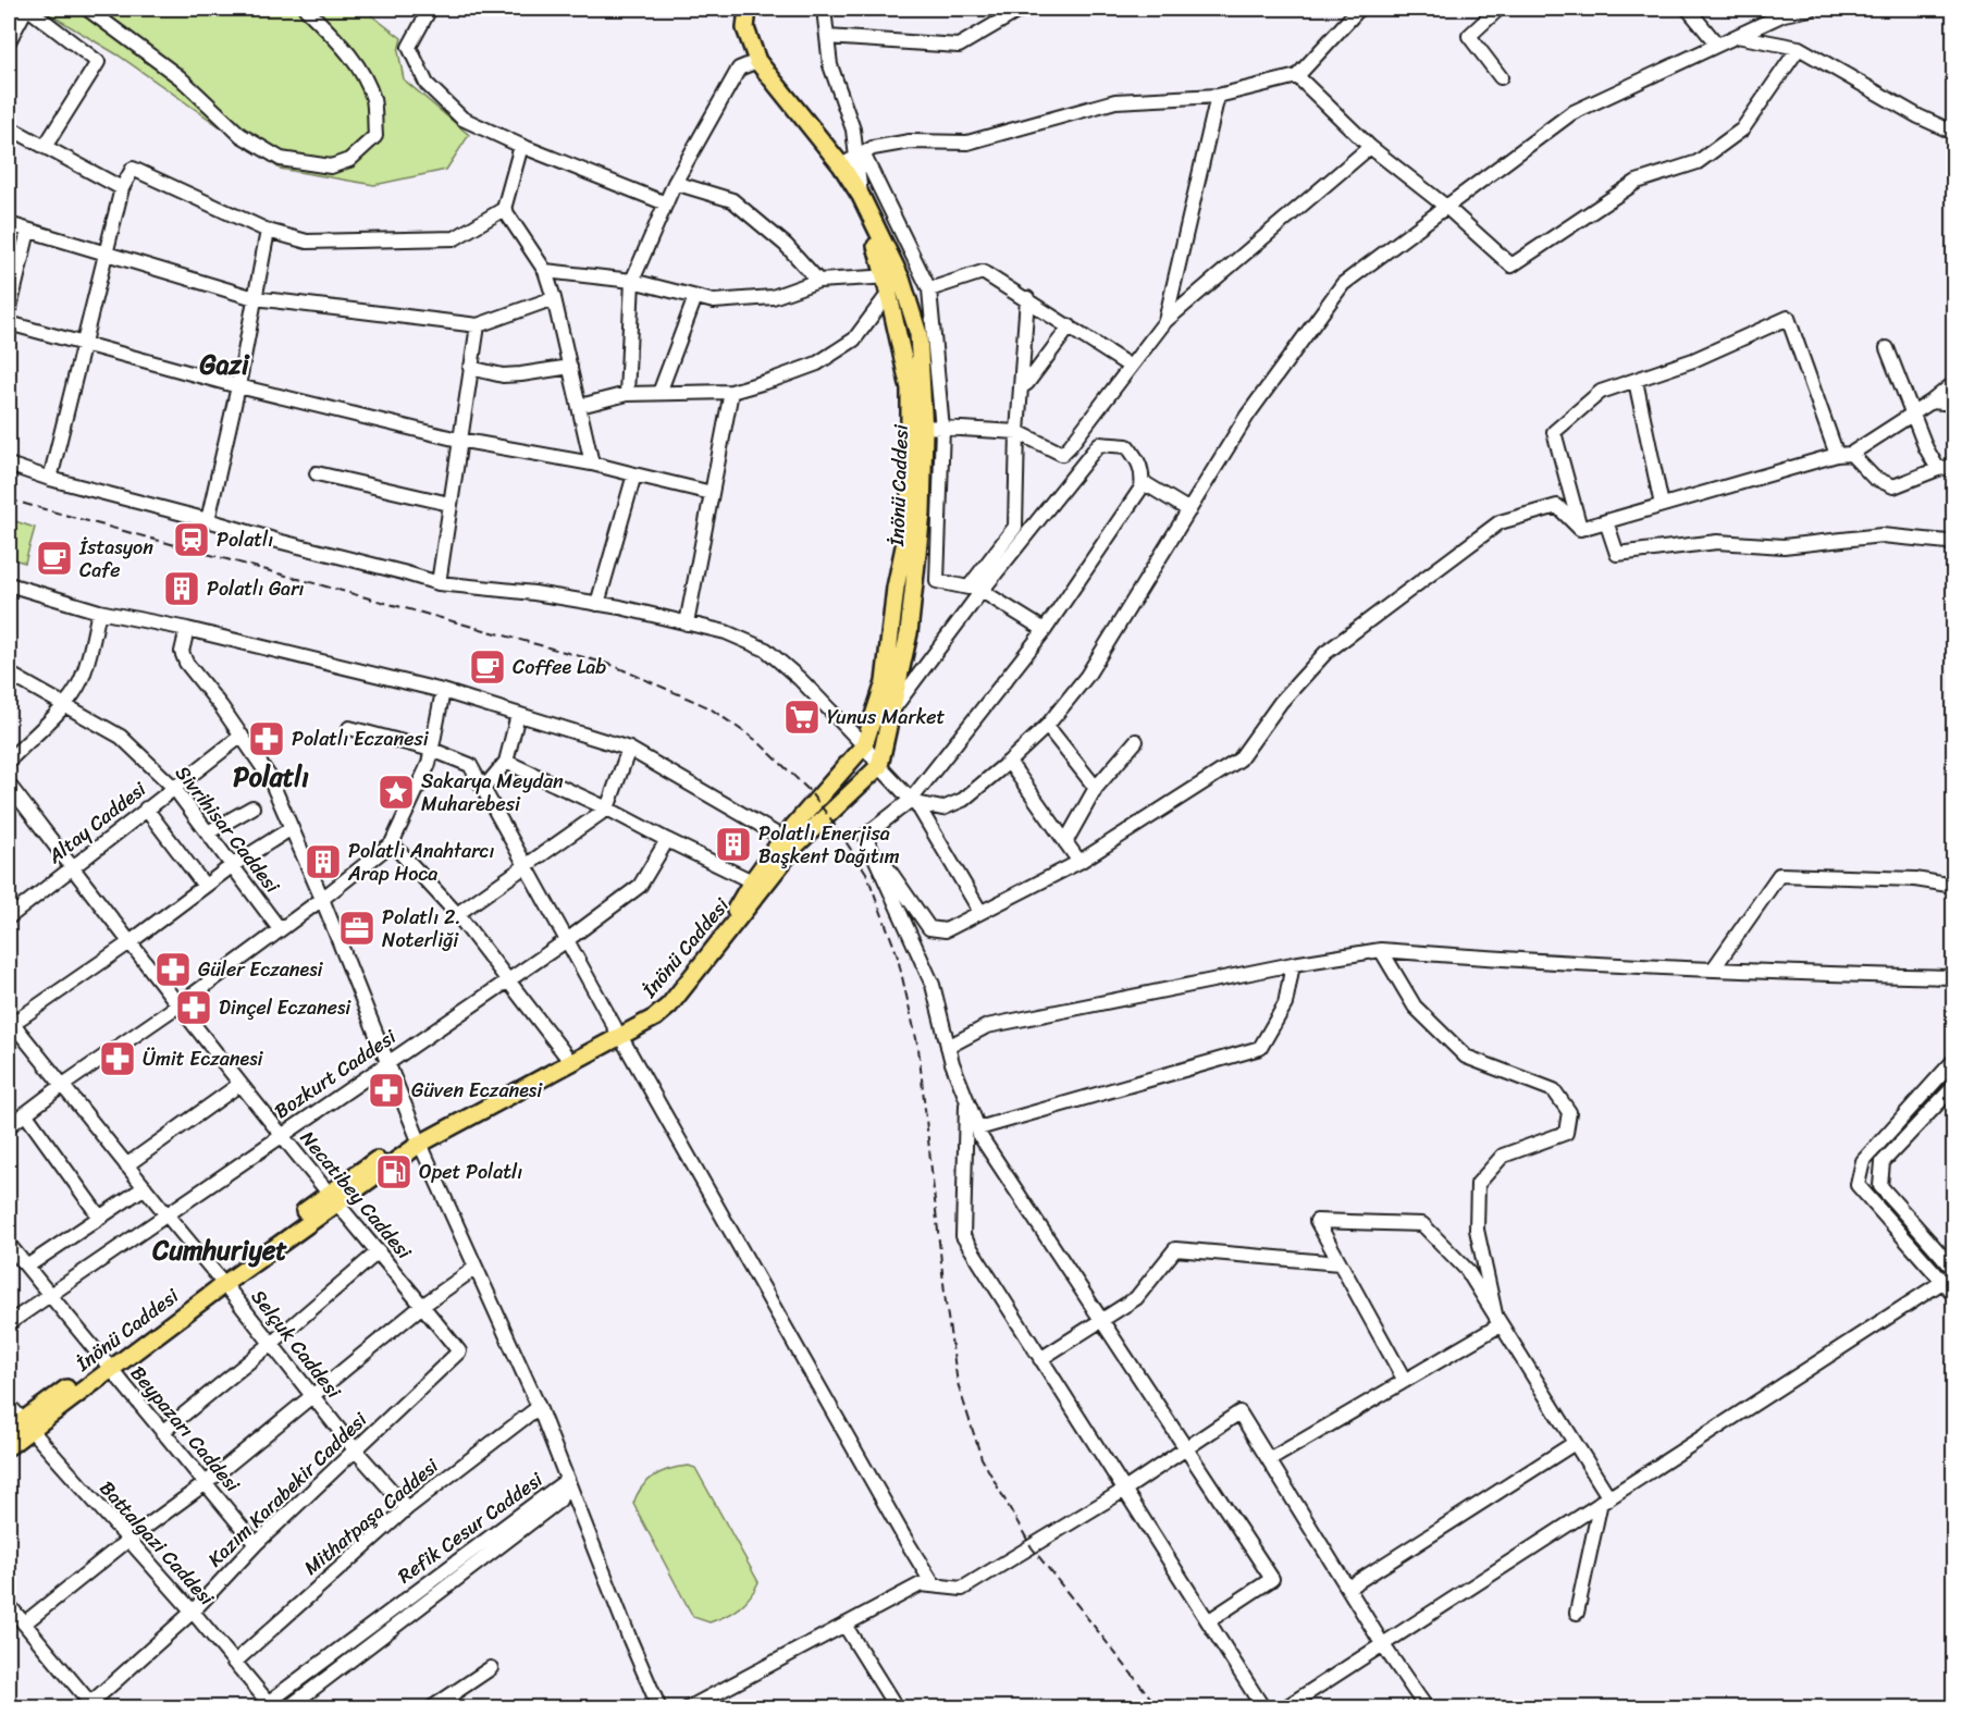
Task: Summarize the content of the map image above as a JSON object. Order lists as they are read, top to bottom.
{
  "streets": {
    "main road": ["İnönü Caddesi"],
    "street": [
      "Altay Caddesi",
      "Sivrihisar Caddesi",
      "Bozkurt Caddesi",
      "Necatibey Caddesi",
      "Selçuk Caddesi",
      "Beypazarı Caddesi",
      "Kazım Karabekir Caddesi",
      "Mithatpaşa Caddesi",
      "Refik Cesur Caddesi",
      "Battalgazi Caddesi"
    ]
  },
  "crossings": [
    ["İnönü Caddesi", "Necatibey Caddesi"],
    ["İnönü Caddesi", "Selçuk Caddesi"],
    ["İnönü Caddesi", "Beypazarı Caddesi"],
    ["İnönü Caddesi", "Battalgazi Caddesi"],
    ["Altay Caddesi", "Sivrihisar Caddesi"],
    ["Altay Caddesi", "Necatibey Caddesi"],
    ["Bozkurt Caddesi", "Necatibey Caddesi"],
    ["Bozkurt Caddesi", "Selçuk Caddesi"],
    ["Bozkurt Caddesi", "Beypazarı Caddesi"],
    ["Necatibey Caddesi", "Kazım Karabekir Caddesi"],
    ["Selçuk Caddesi", "Kazım Karabekir Caddesi"],
    ["Selçuk Caddesi", "Mithatpaşa Caddesi"],
    ["Beypazarı Caddesi", "Kazım Karabekir Caddesi"],
    ["Kazım Karabekir Caddesi", "Battalgazi Caddesi"],
    ["Mithatpaşa Caddesi", "Battalgazi Caddesi"],
    ["Refik Cesur Caddesi", "Battalgazi Caddesi"]
  ],
  "districts": ["Gazi", "Polatlı", "Cumhuriyet"],
  "places": {
    "station": ["Polatlı"],
    "cafe": ["İstasyon Cafe", "Coffee Lab"],
    "building": ["Polatlı Garı", "Polatlı Enerjisa Başkent Dağıtım", "Polatlı Anahtarcı Arap Hoca"],
    "supermarket": ["Yunus Market"],
    "pharmacy": [
      "Polatlı Eczanesi",
      "Güler Eczanesi",
      "Dinçel Eczanesi",
      "Ümit Eczanesi",
      "Güven Eczanesi"
    ],
    "place": ["Sakarya Meydan Muharebesi"],
    "office": ["Polatlı 2. Noterliği"],
    "fuel station": ["Opet Polatlı"]
  }
}
